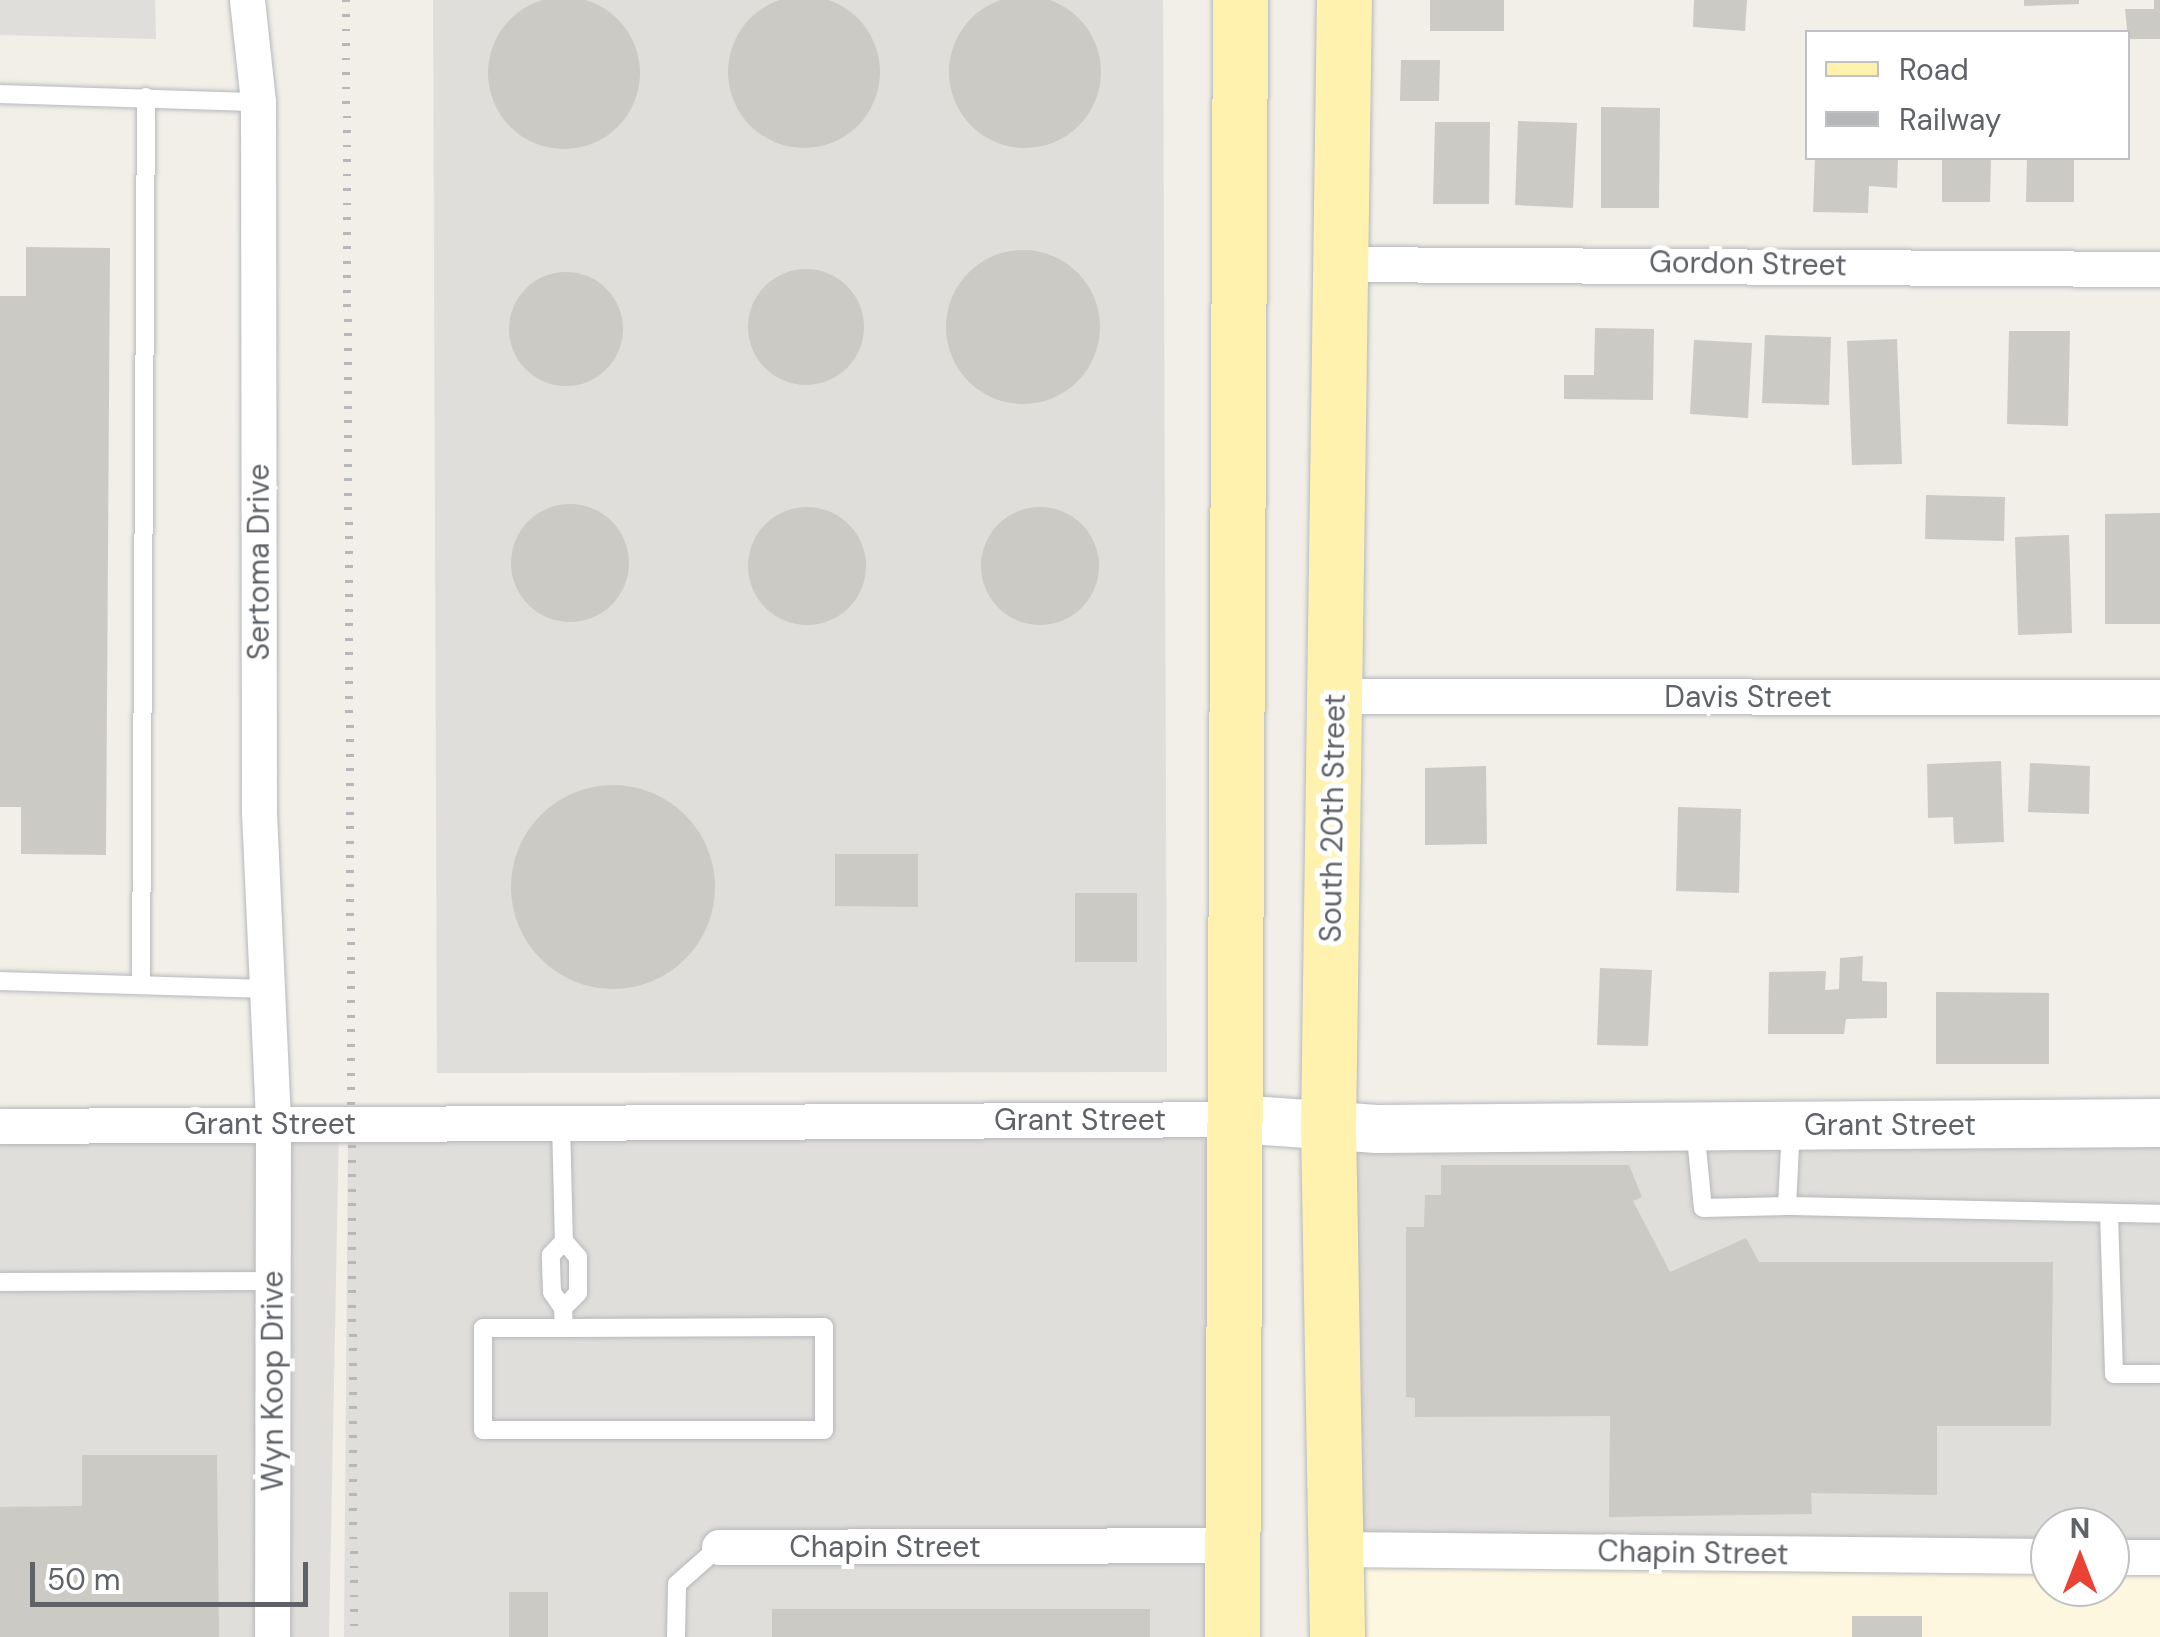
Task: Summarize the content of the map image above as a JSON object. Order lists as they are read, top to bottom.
{
  "streets": {
    "main road": ["South 20th Street"],
    "street": [
      "Gordon Street",
      "Sertoma Drive",
      "Davis Street",
      "Grant Street",
      "Wyn Koop Drive",
      "Chapin Street"
    ]
  },
  "crossings": [
    ["Gordon Street", "South 20th Street"],
    ["Sertoma Drive", "Grant Street"],
    ["Sertoma Drive", "Wyn Koop Drive"],
    ["Davis Street", "South 20th Street"],
    ["South 20th Street", "Grant Street"],
    ["South 20th Street", "Chapin Street"],
    ["Grant Street", "Wyn Koop Drive"]
  ],
  "legend": ["Road", "Railway"],
  "scale_bar": "50 m",
  "north": "top"
}
